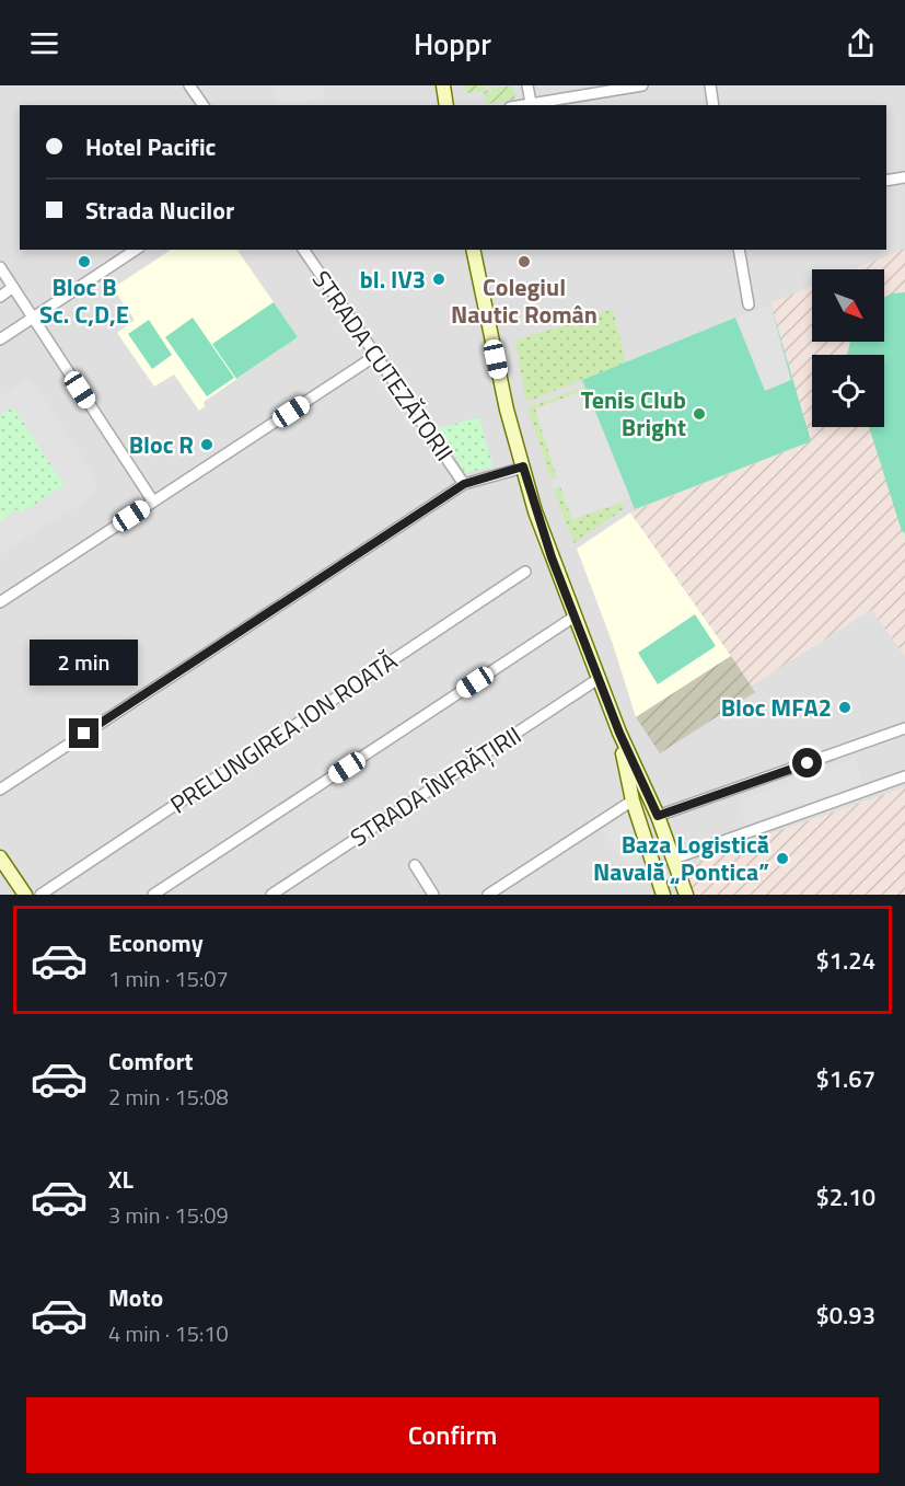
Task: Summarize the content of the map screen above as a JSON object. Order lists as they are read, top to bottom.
{
  "streets": {
    "street": ["STRADA CUTEZĂTORII", "PRELUNGIREA ION ROATĂ", "STRADA ÎNFRĂȚIRII"]
  },
  "places": [
    "Bloc B Sc. C,D,E",
    "Colegiul Nautic Român",
    "bl. IV3",
    "Tenis Club Bright",
    "Bloc R",
    "Bloc MFA2",
    "Baza Logistică Navală „Pontica”"
  ],
  "north": "bottom right",
  "page": {
    "header": "Hoppr",
    "banner": ["Hotel Pacific", "Strada Nucilor"],
    "bubble": "2 min",
    "list": [
      {
        "name": "Economy",
        "note": "1 min · 15:07",
        "value": "$1.24"
      },
      {
        "name": "Comfort",
        "note": "2 min · 15:08",
        "value": "$1.67"
      },
      {
        "name": "XL",
        "note": "3 min · 15:09",
        "value": "$2.10"
      },
      {
        "name": "Moto",
        "note": "4 min · 15:10",
        "value": "$0.93"
      }
    ],
    "buttons": "Confirm"
  }
}
